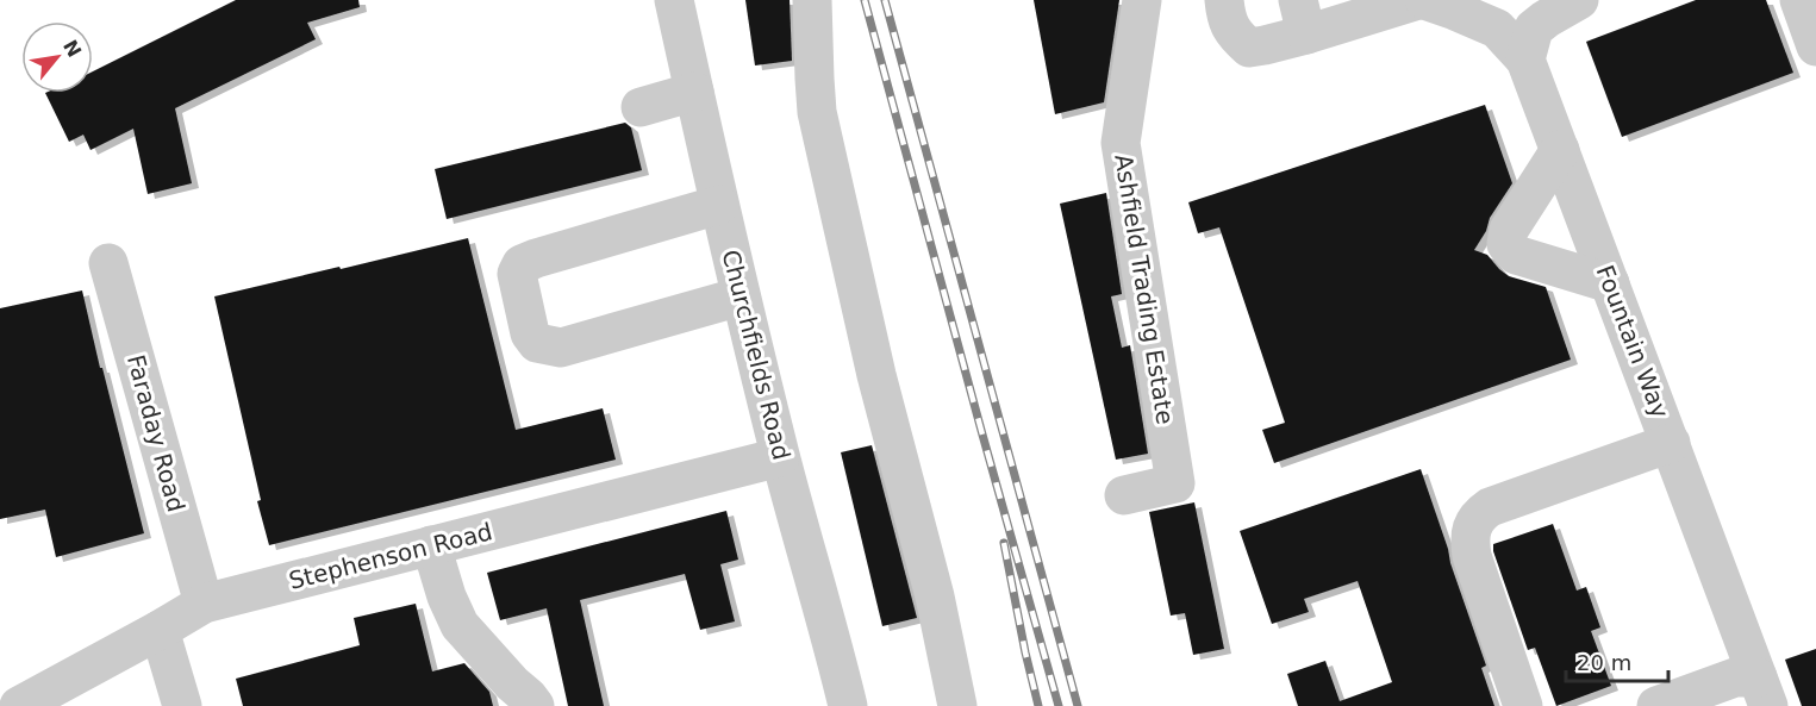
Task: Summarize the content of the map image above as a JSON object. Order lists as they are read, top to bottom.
{
  "streets": {
    "street": [
      "Ashfield Trading Estate",
      "Fountain Way",
      "Churchfields Road",
      "Faraday Road",
      "Stephenson Road"
    ]
  },
  "crossings": [
    ["Churchfields Road", "Stephenson Road"],
    ["Faraday Road", "Stephenson Road"]
  ],
  "scale_bar": "20 m",
  "north": "top right"
}
